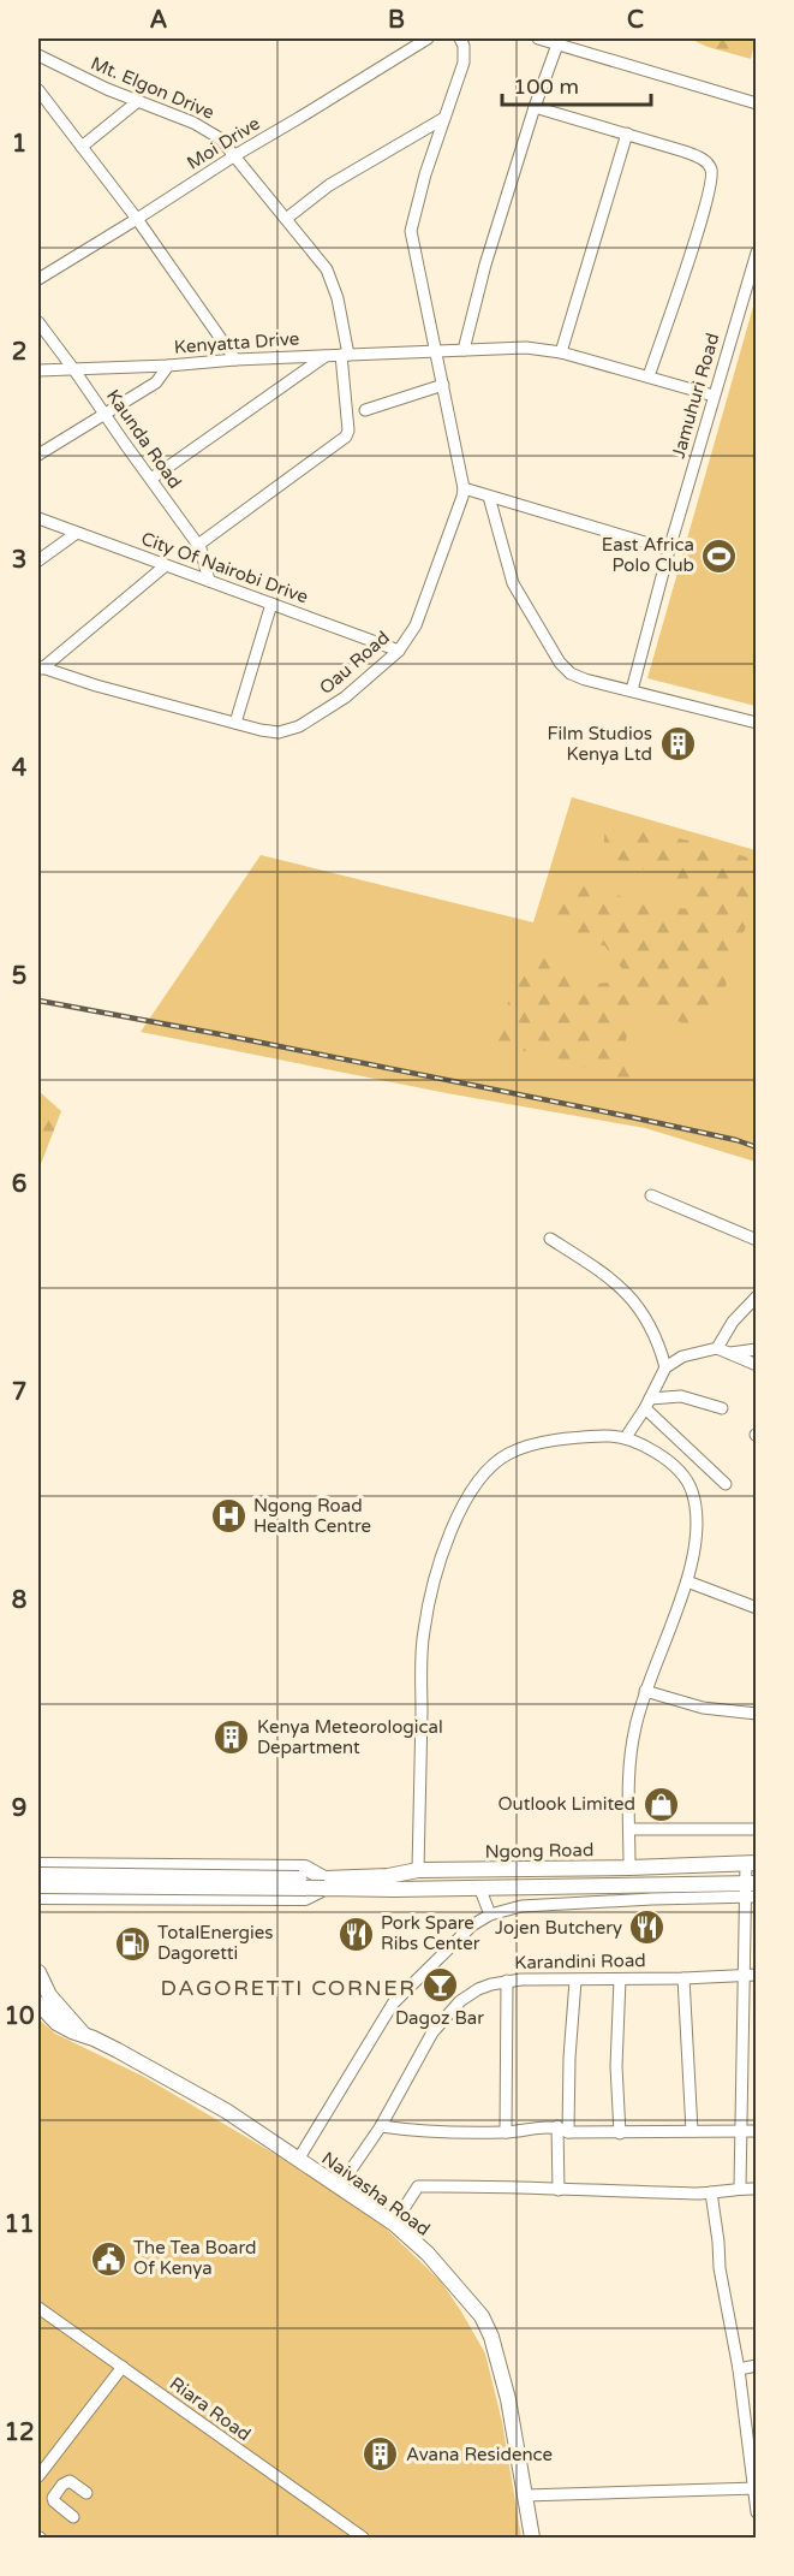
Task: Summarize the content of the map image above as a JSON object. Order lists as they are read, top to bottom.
{
  "streets": {
    "main road": ["Ngong Road", "Naivasha Road"],
    "street": [
      "Mt. Elgon Drive",
      "Moi Drive",
      "Kenyatta Drive",
      "Jamuhuri Road",
      "Kaunda Road",
      "City Of Nairobi Drive",
      "Oau Road",
      "Karandini Road",
      "Riara Road"
    ]
  },
  "crossings": [
    ["Mt. Elgon Drive", "Moi Drive"],
    ["Mt. Elgon Drive", "Kenyatta Drive"],
    ["Mt. Elgon Drive", "Kaunda Road"],
    ["Kenyatta Drive", "Jamuhuri Road"],
    ["Kenyatta Drive", "Kaunda Road"],
    ["Kenyatta Drive", "Oau Road"],
    ["Kaunda Road", "City Of Nairobi Drive"],
    ["City Of Nairobi Drive", "Oau Road"],
    ["Karandini Road", "Naivasha Road"]
  ],
  "districts": ["DAGORETTI CORNER"],
  "places": {
    "sports": ["East Africa Polo Club"],
    "building": ["Film Studios Kenya Ltd", "Kenya Meteorological Department", "Avana Residence"],
    "hospital": ["Ngong Road Health Centre"],
    "shop": ["Outlook Limited"],
    "restaurant": ["Jojen Butchery", "Pork Spare Ribs Center"],
    "fuel station": ["TotalEnergies Dagoretti"],
    "bar": ["Dagoz Bar"],
    "public building": ["The Tea Board Of Kenya"]
  },
  "scale_bar": "100 m",
  "grid": {
    "columns": ["A", "B", "C"],
    "rows": [
      "1",
      "2",
      "3",
      "4",
      "5",
      "6",
      "7",
      "8",
      "9",
      "10",
      "11",
      "12"
    ]
  }
}
